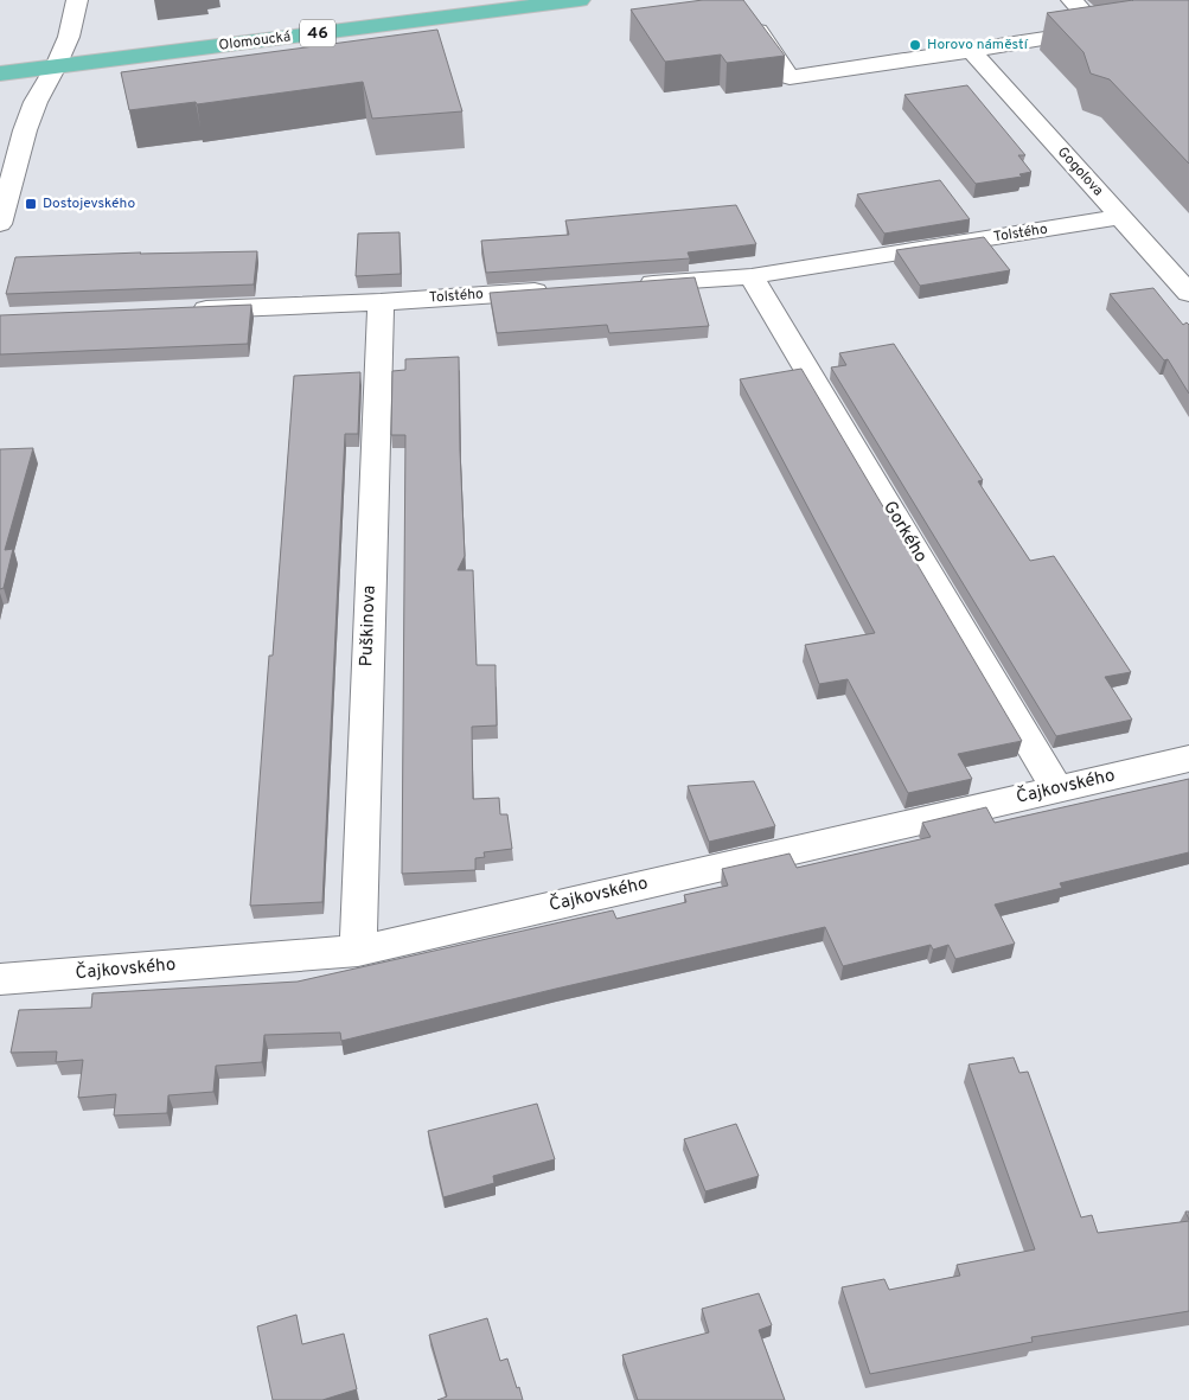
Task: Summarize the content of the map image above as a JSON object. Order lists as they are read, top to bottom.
{
  "streets": {
    "main road": ["46", "Olomoucká"],
    "street": [
      "Gogolova",
      "Tolstého",
      "Gorkého",
      "Puškinova",
      "Čajkovského"
    ]
  },
  "crossings": [
    ["Gogolova", "Tolstého"],
    ["Tolstého", "Gorkého"],
    ["Tolstého", "Puškinova"],
    ["Gorkého", "Čajkovského"],
    ["Puškinova", "Čajkovského"]
  ],
  "places": {
    "other": ["Horovo náměstí"],
    "transit": ["Dostojevského"]
  }
}
